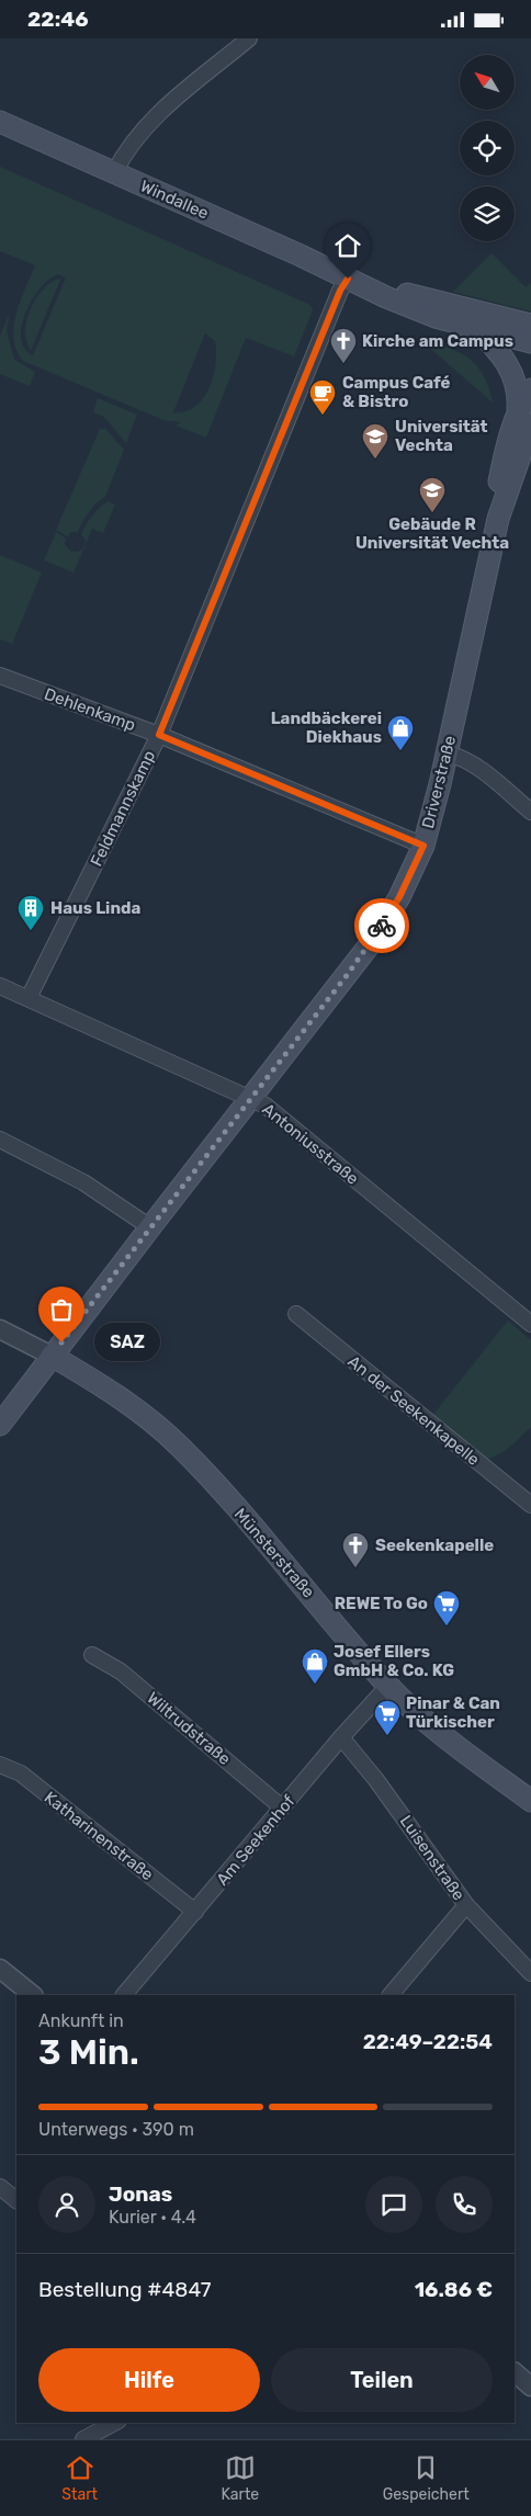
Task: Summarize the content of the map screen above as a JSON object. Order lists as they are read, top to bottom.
{
  "streets": {
    "main road": ["Windallee", "Driverstraße", "Münsterstraße"],
    "street": [
      "Dehlenkamp",
      "Feldmannskamp",
      "Antoniusstraße",
      "An der Seekenkapelle",
      "Wiltrudstraße",
      "Katharinenstraße",
      "Am Seekenhof",
      "Luisenstraße"
    ]
  },
  "crossings": [
    ["Windallee", "Driverstraße"],
    ["Windallee", "Feldmannskamp"],
    ["Dehlenkamp", "Driverstraße"],
    ["Dehlenkamp", "Feldmannskamp"],
    ["Driverstraße", "Antoniusstraße"],
    ["Driverstraße", "Münsterstraße"],
    ["Feldmannskamp", "Antoniusstraße"],
    ["Münsterstraße", "Am Seekenhof"],
    ["Wiltrudstraße", "Am Seekenhof"],
    ["Katharinenstraße", "Am Seekenhof"],
    ["Am Seekenhof", "Luisenstraße"]
  ],
  "places": {
    "church": ["Kirche am Campus", "Seekenkapelle"],
    "cafe": ["Campus Café & Bistro"],
    "school or university": ["Universität Vechta", "Gebäude R Universität Vechta"],
    "shop": ["Landbäckerei Diekhaus", "Josef Ellers GmbH & Co. KG"],
    "building": ["Haus Linda"],
    "other": ["SAZ"],
    "supermarket": ["REWE To Go", "Pinar & Can Türkischer"]
  },
  "north": "top left",
  "page": {
    "status": "22:46",
    "bubble": "SAZ",
    "heading": ["3 Min.", "Ankunft in", "22:49–22:54"],
    "panel": [
      "Jonas",
      "Kurier · 4.4",
      "Bestellung #4847",
      "16.86 €"
    ],
    "bar": "Unterwegs · 390 m",
    "buttons": ["Hilfe", "Teilen"],
    "tabs": ["Start", "Karte", "Gespeichert"]
  }
}
